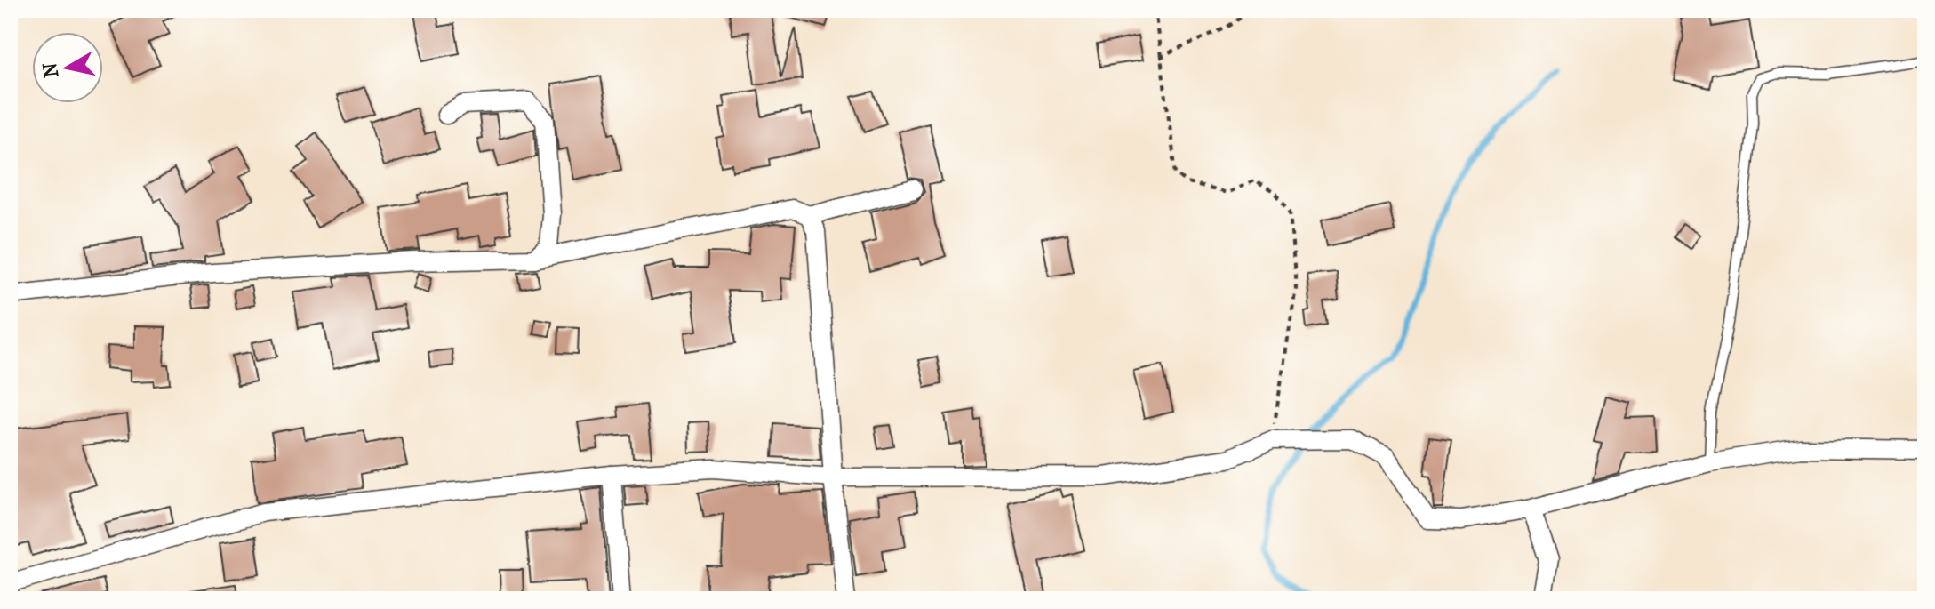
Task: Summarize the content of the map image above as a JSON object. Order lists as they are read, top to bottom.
{
  "north": "left"
}
